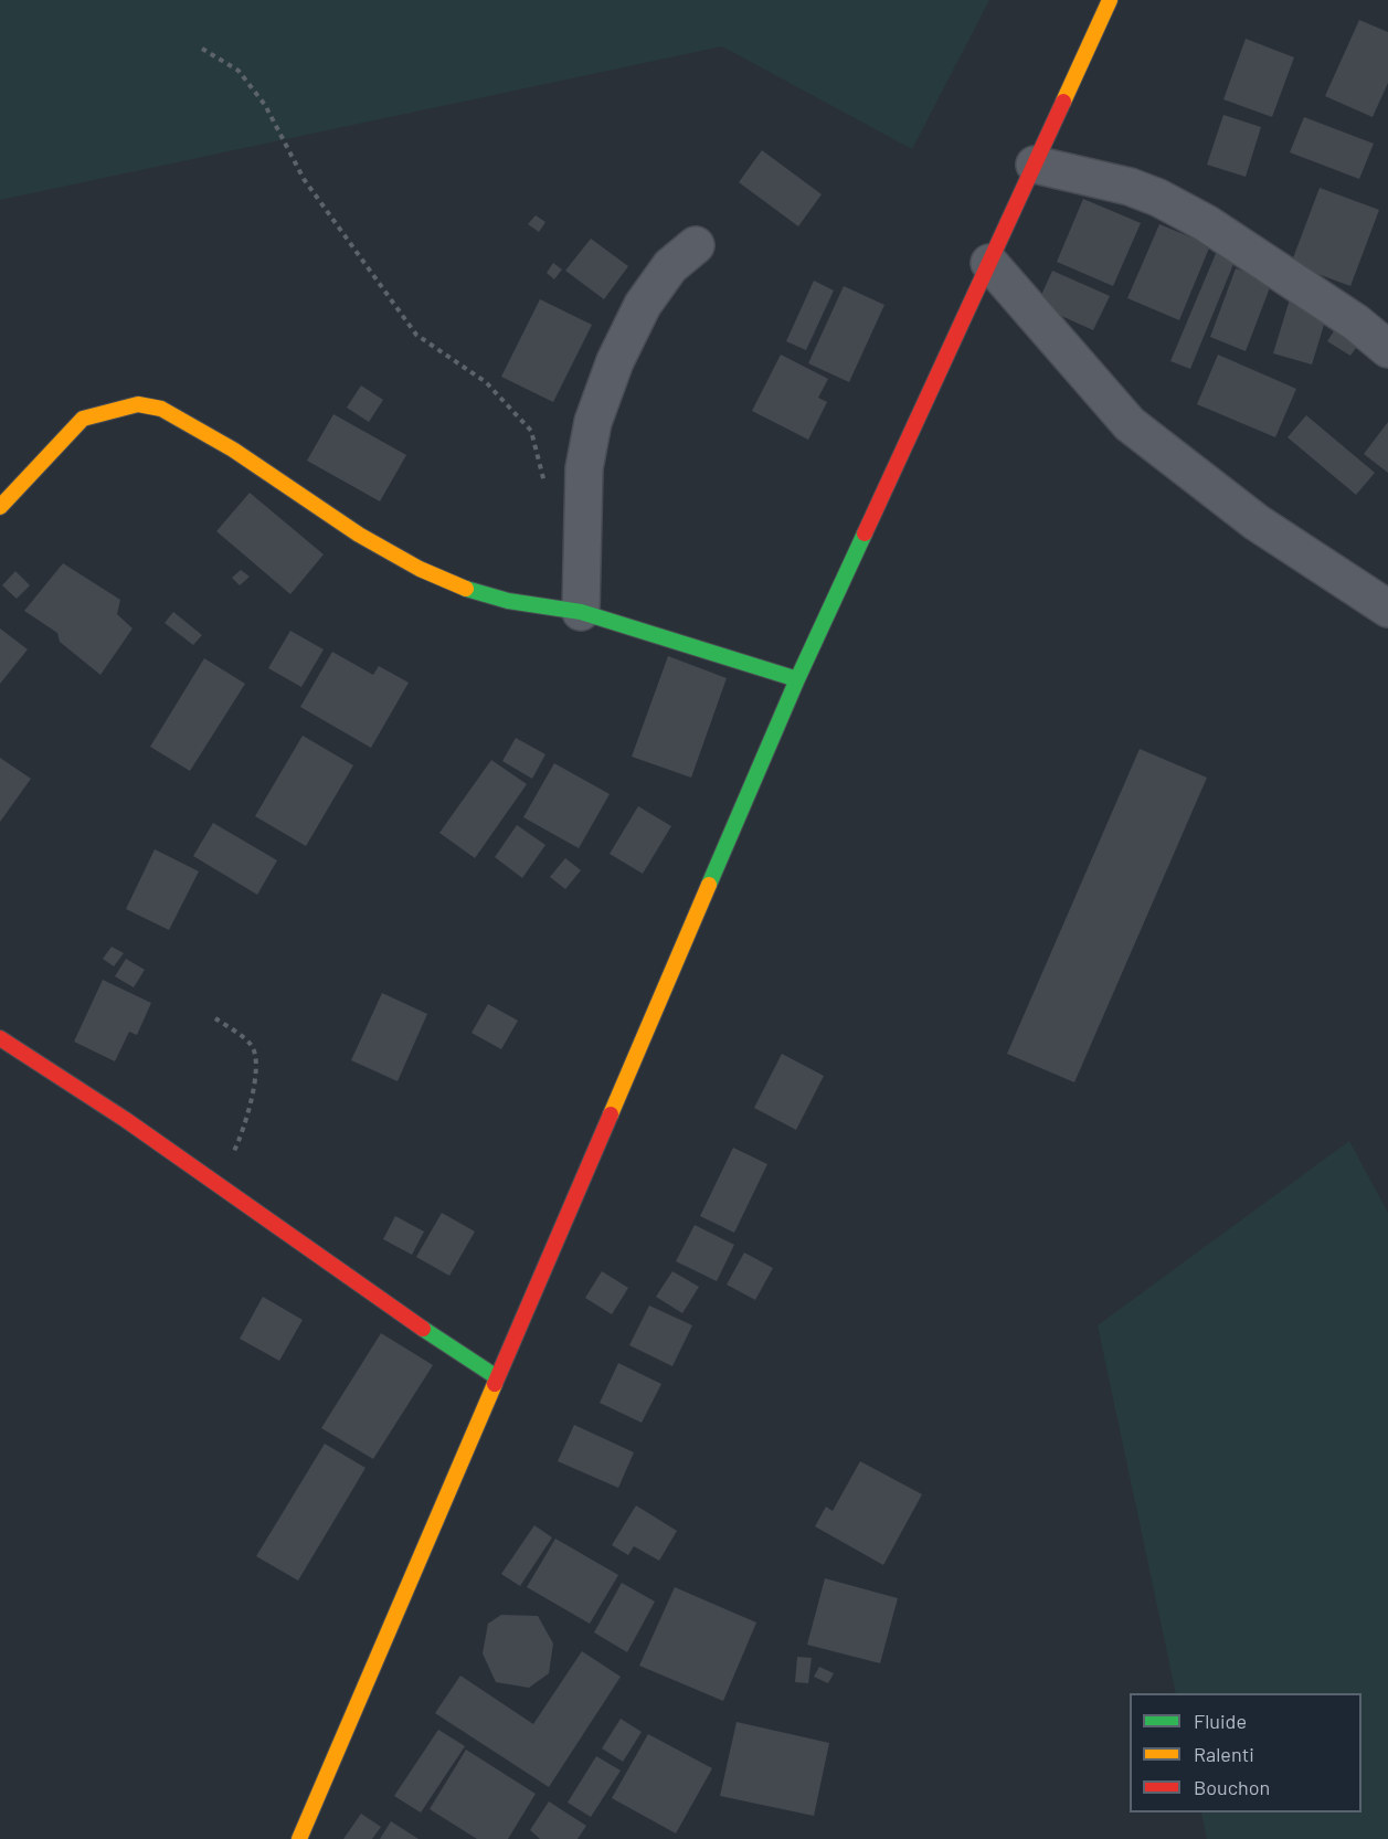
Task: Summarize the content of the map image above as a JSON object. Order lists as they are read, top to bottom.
{
  "legend": ["Fluide", "Ralenti", "Bouchon"]
}
